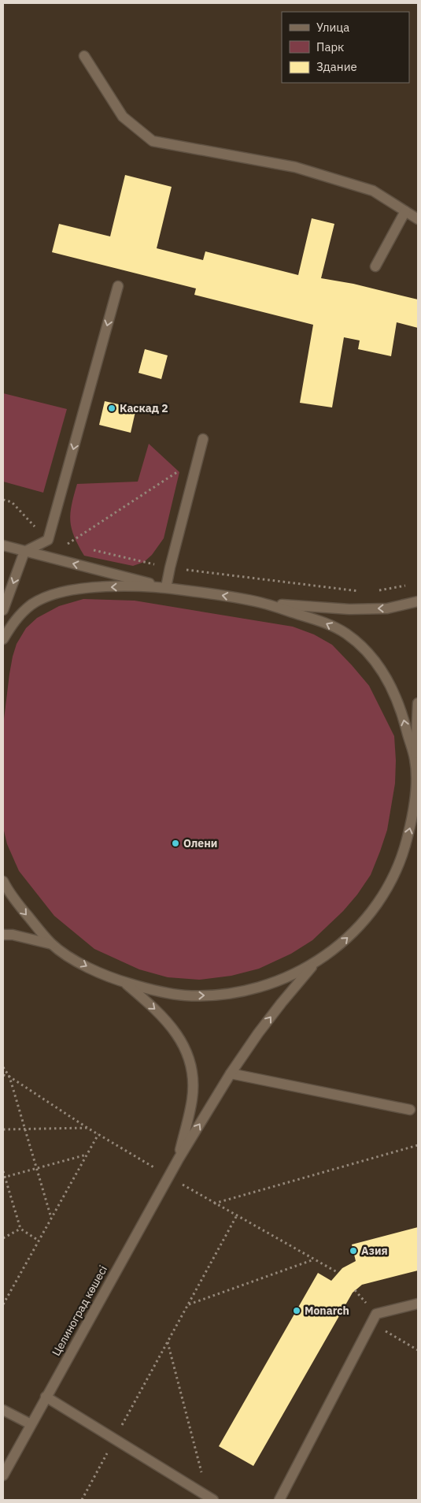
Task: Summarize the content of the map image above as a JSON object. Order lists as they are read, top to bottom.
{
  "streets": {
    "street": ["Целиноград көшесі"]
  },
  "one_way": ["Целиноград көшесі"],
  "places": [
    "Каскад 2",
    "Олени",
    "Азия",
    "Monarch"
  ],
  "legend": ["Улица", "Парк", "Здание"]
}
